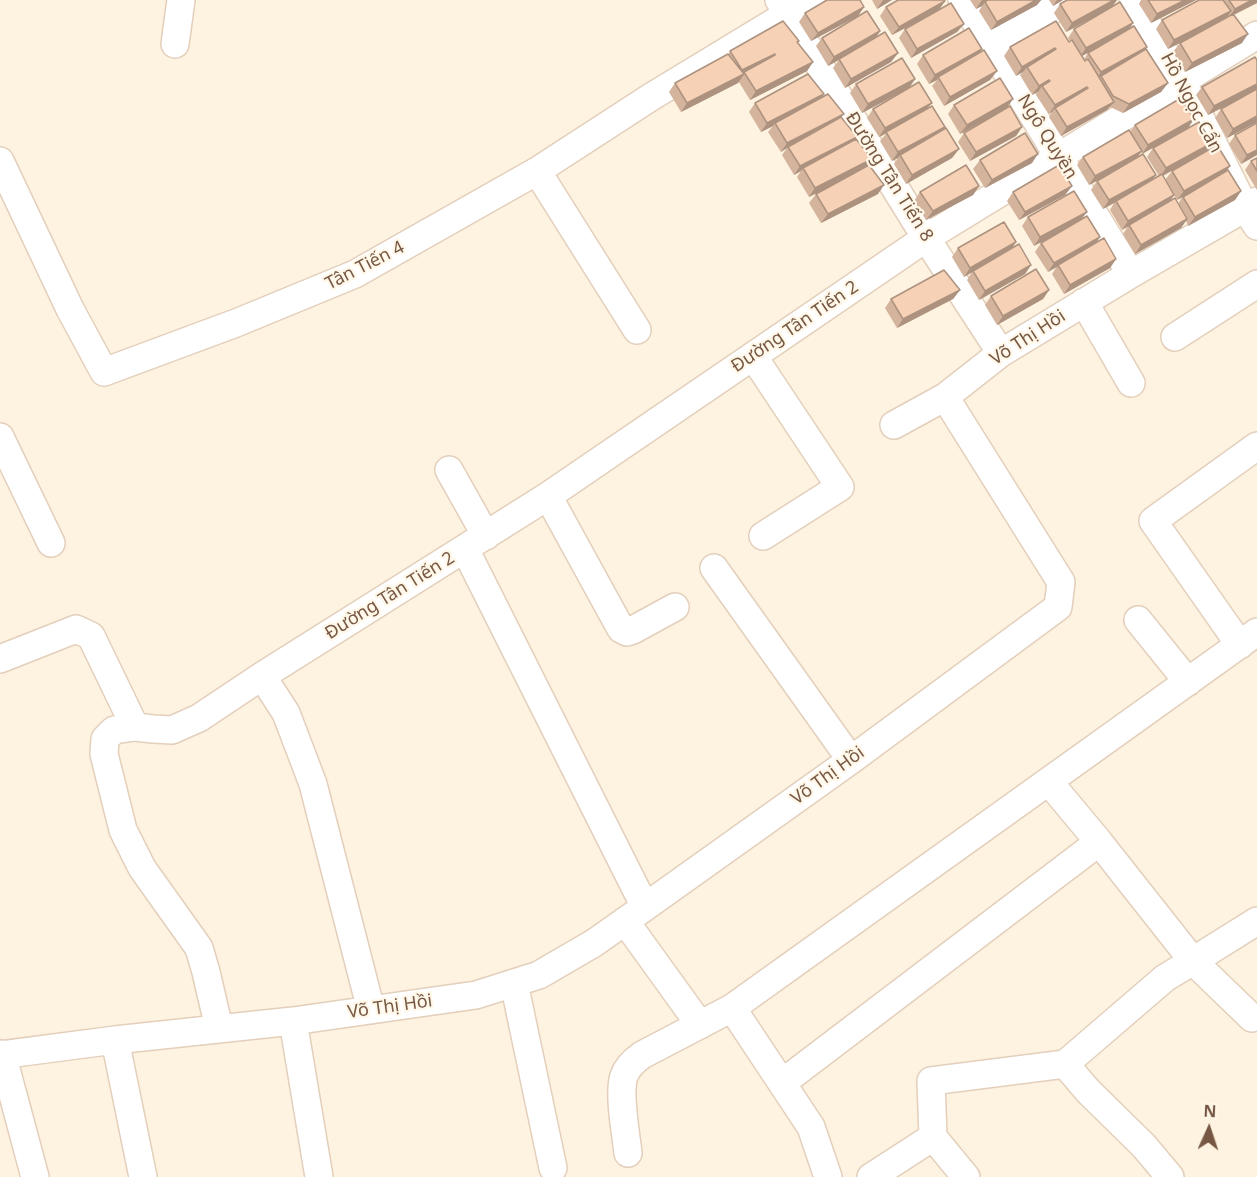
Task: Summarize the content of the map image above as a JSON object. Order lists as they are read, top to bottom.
{
  "streets": {
    "street": [
      "Hồ Ngọc Cẩn",
      "Ngô Quyền",
      "Đường Tân Tiến 8",
      "Tân Tiến 4",
      "Đường Tân Tiến 2",
      "Võ Thị Hồi"
    ]
  },
  "crossings": [
    ["Hồ Ngọc Cẩn", "Đường Tân Tiến 2"],
    ["Hồ Ngọc Cẩn", "Võ Thị Hồi"],
    ["Ngô Quyền", "Đường Tân Tiến 2"],
    ["Ngô Quyền", "Võ Thị Hồi"],
    ["Đường Tân Tiến 8", "Tân Tiến 4"],
    ["Đường Tân Tiến 8", "Đường Tân Tiến 2"],
    ["Đường Tân Tiến 8", "Võ Thị Hồi"],
    ["Đường Tân Tiến 2", "Võ Thị Hồi"]
  ],
  "north": "top"
}
